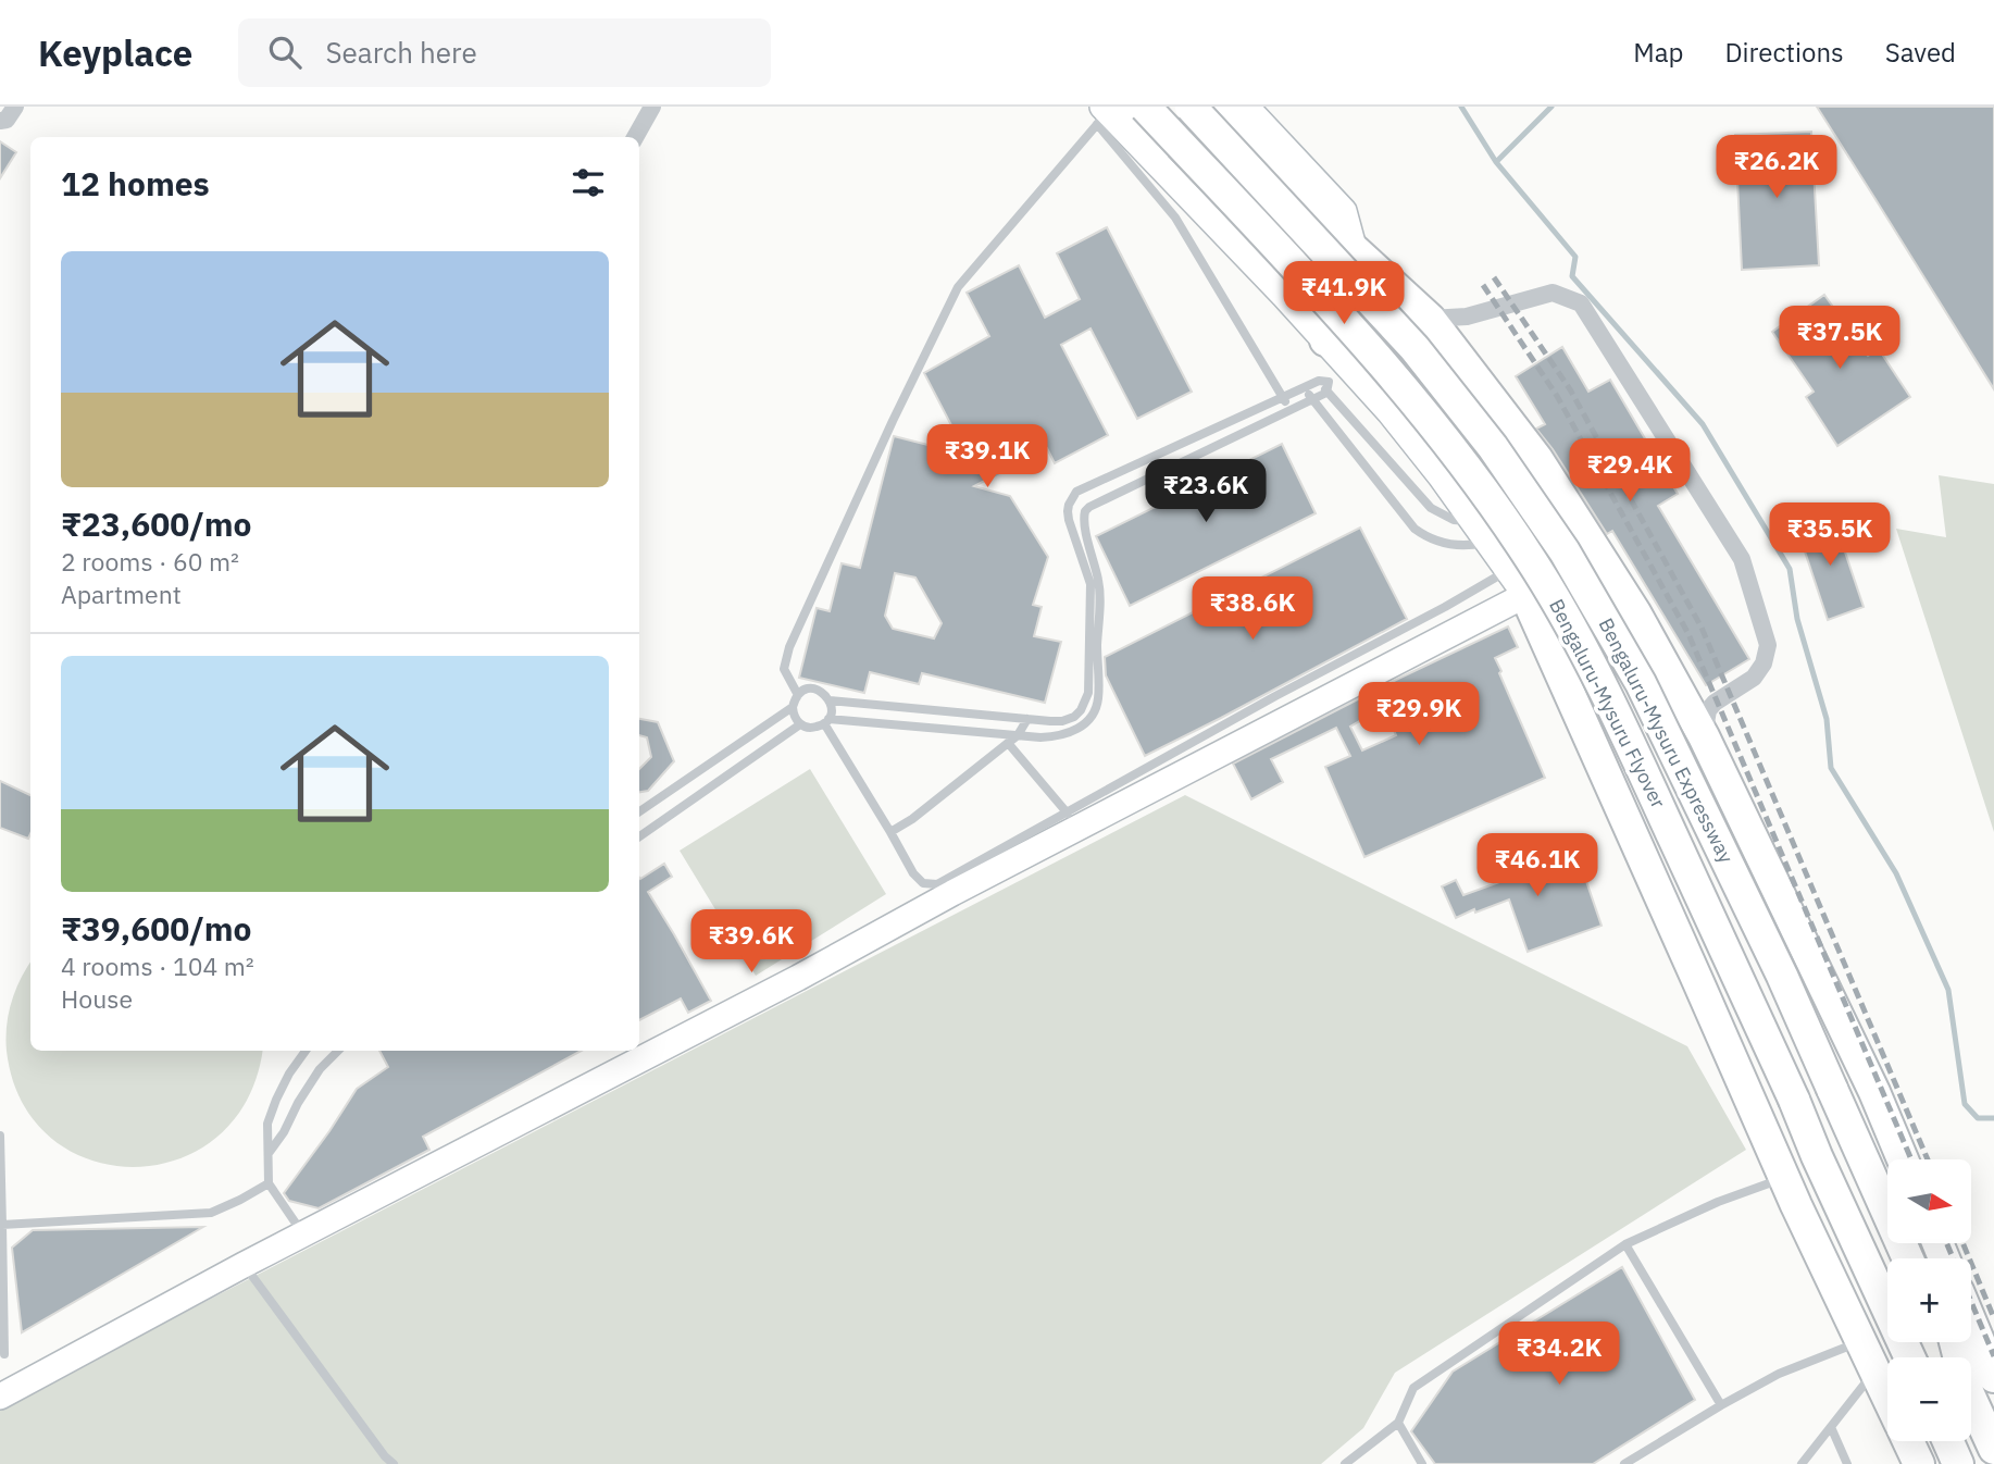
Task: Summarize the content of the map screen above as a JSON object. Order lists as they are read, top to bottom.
{
  "streets": {
    "highway": ["Bengaluru-Mysuru Flyover", "Bengaluru-Mysuru Expressway"]
  },
  "north": "right",
  "page": {
    "header": "Keyplace",
    "search": "Search here",
    "nav": ["Map", "Directions", "Saved"],
    "price": [
      "₹26.2K",
      "₹41.9K",
      "₹37.5K",
      "₹39.1K",
      "₹29.4K",
      "₹23.6K",
      "₹35.5K",
      "₹38.6K",
      "₹29.9K",
      "₹46.1K",
      "₹39.6K",
      "₹34.2K"
    ],
    "heading": "12 homes",
    "list": [
      {
        "name": "₹23,600/mo",
        "note": "2 rooms · 60 m² · Apartment"
      },
      {
        "name": "₹39,600/mo",
        "note": "4 rooms · 104 m² · House"
      }
    ],
    "map_buttons": ["+", "−"]
  }
}
